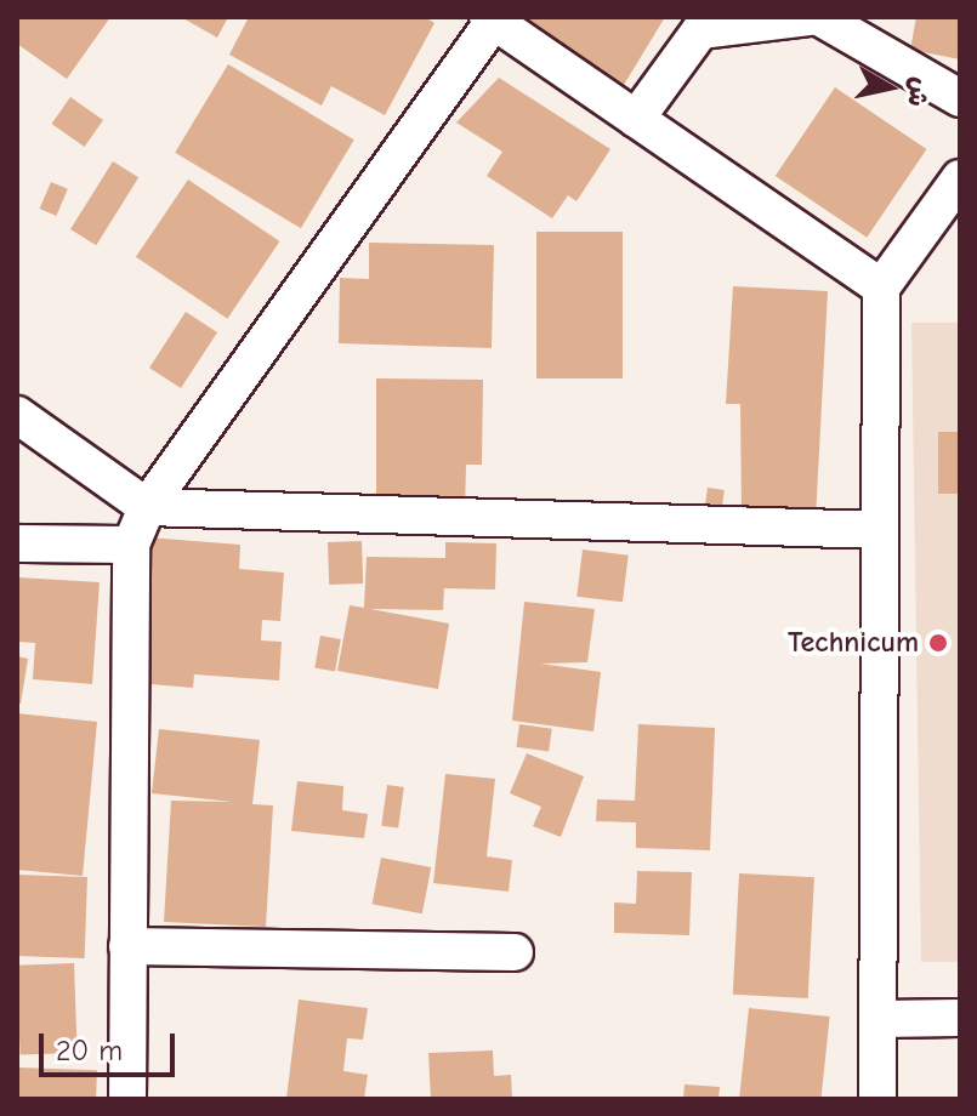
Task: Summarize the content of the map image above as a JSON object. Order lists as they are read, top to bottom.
{
  "places": ["Technicum"],
  "scale_bar": "20 m",
  "north": "right"
}
